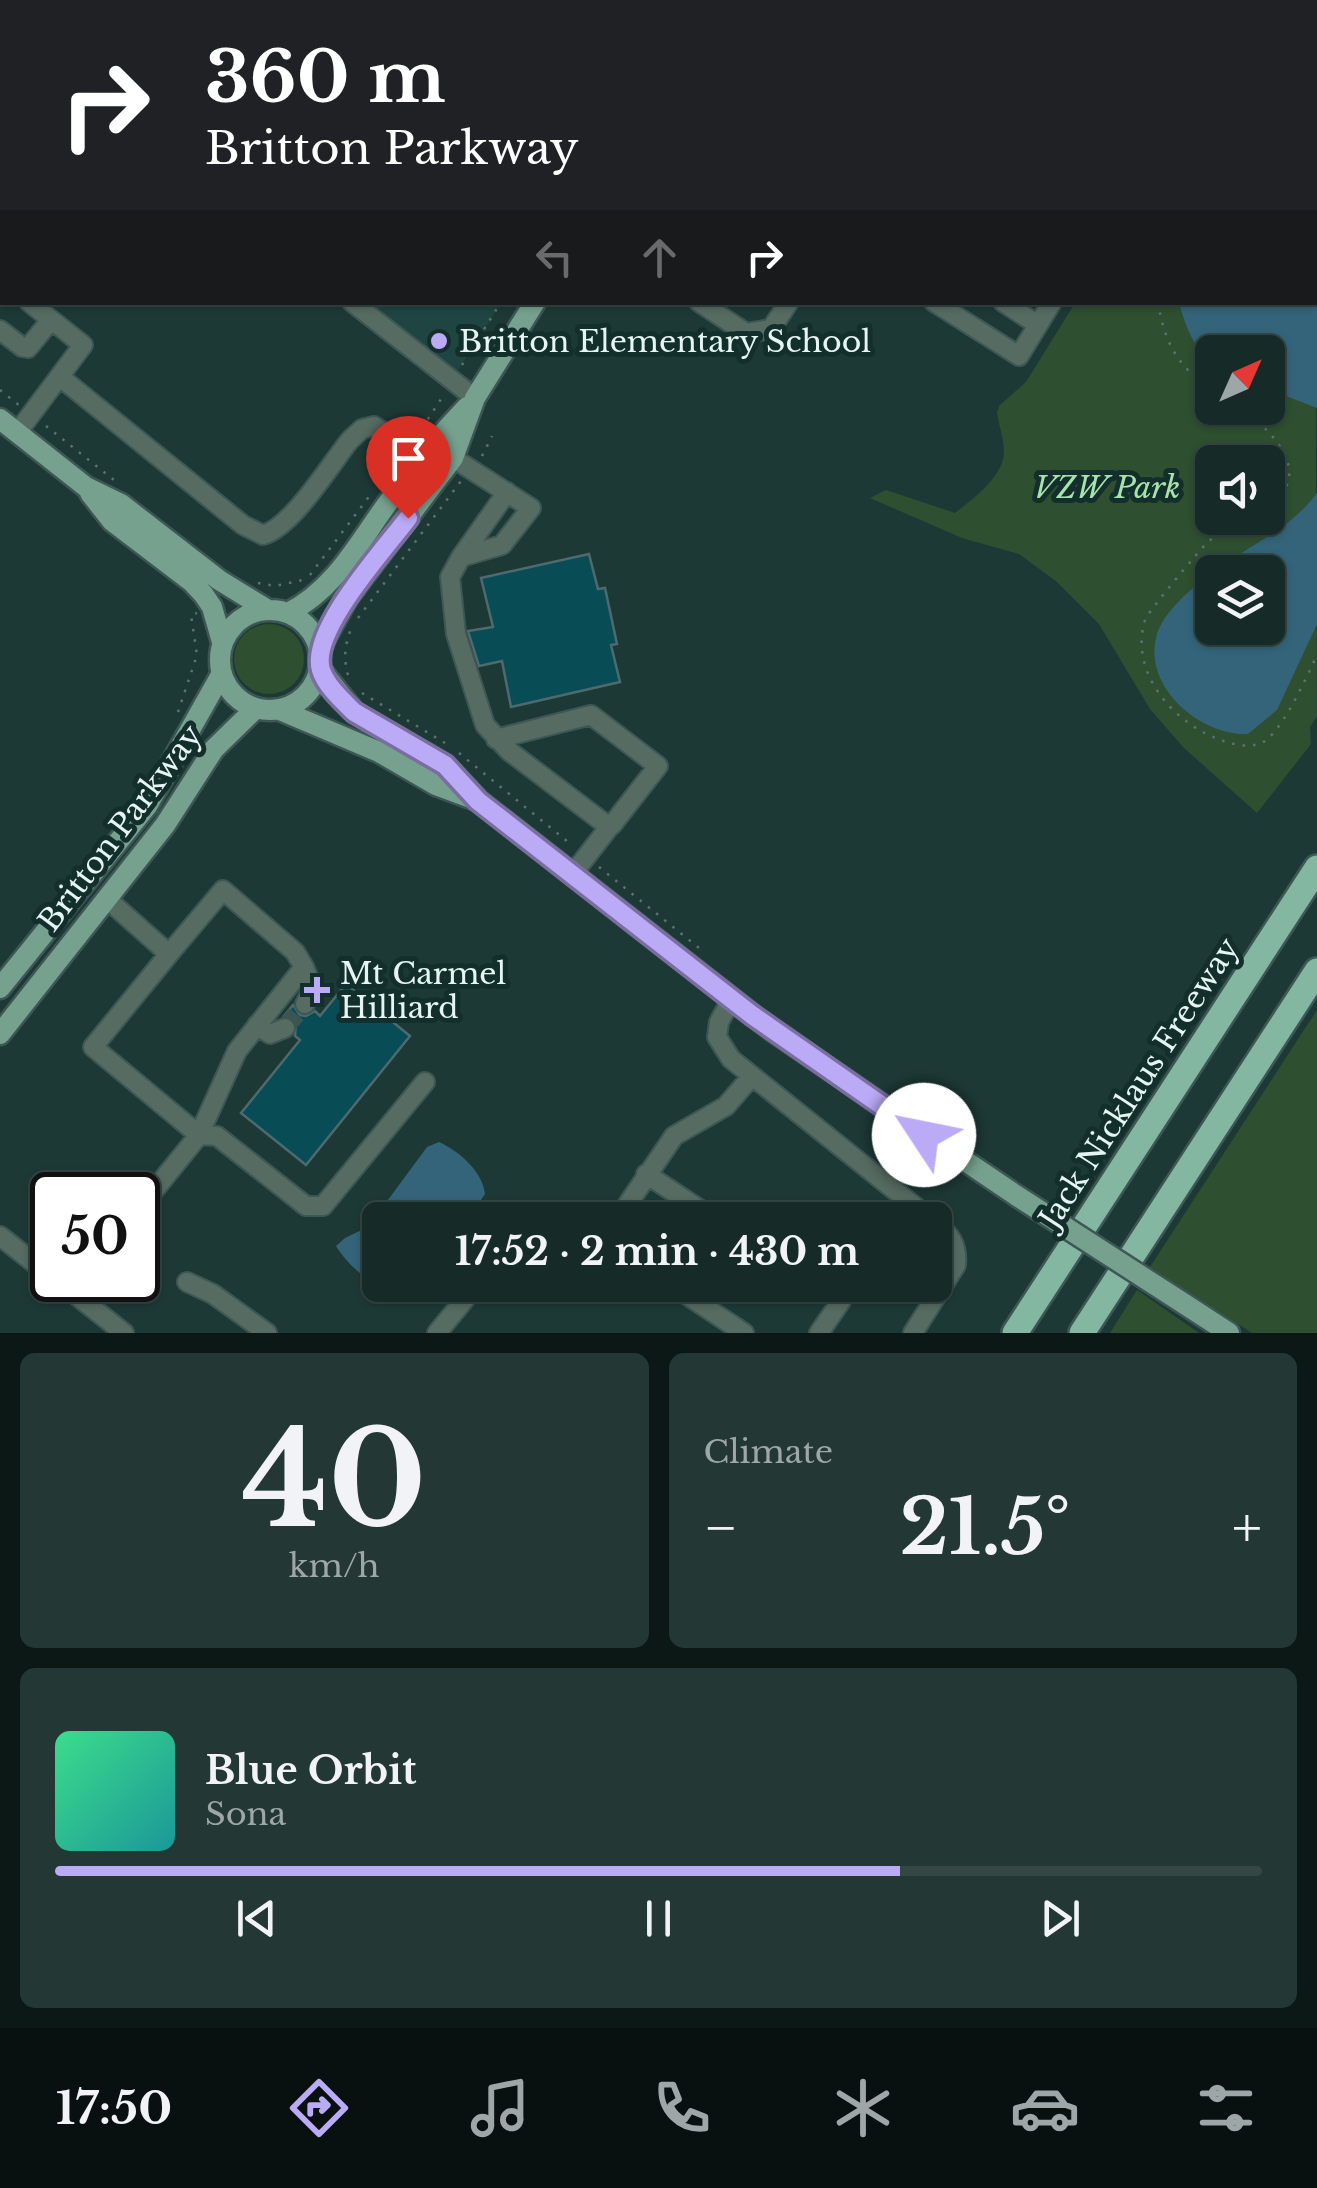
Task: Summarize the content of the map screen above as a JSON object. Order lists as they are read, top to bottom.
{
  "streets": {
    "highway": ["Jack Nicklaus Freeway"],
    "main road": ["Britton Parkway"]
  },
  "parks": ["VZW Park"],
  "places": {
    "other": ["Britton Elementary School"],
    "health": ["Mt Carmel Hilliard"]
  },
  "north": "top right",
  "page": {
    "turn": ["360 m", "Britton Parkway"],
    "limit": "50",
    "trip": "17:52 · 2 min · 430 m",
    "tile": [
      ["40", "km/h"],
      "Climate"
    ],
    "heat": ["−", "21.5°", "+"],
    "song": ["Blue Orbit", "Sona"],
    "tabs": "17:50"
  }
}
